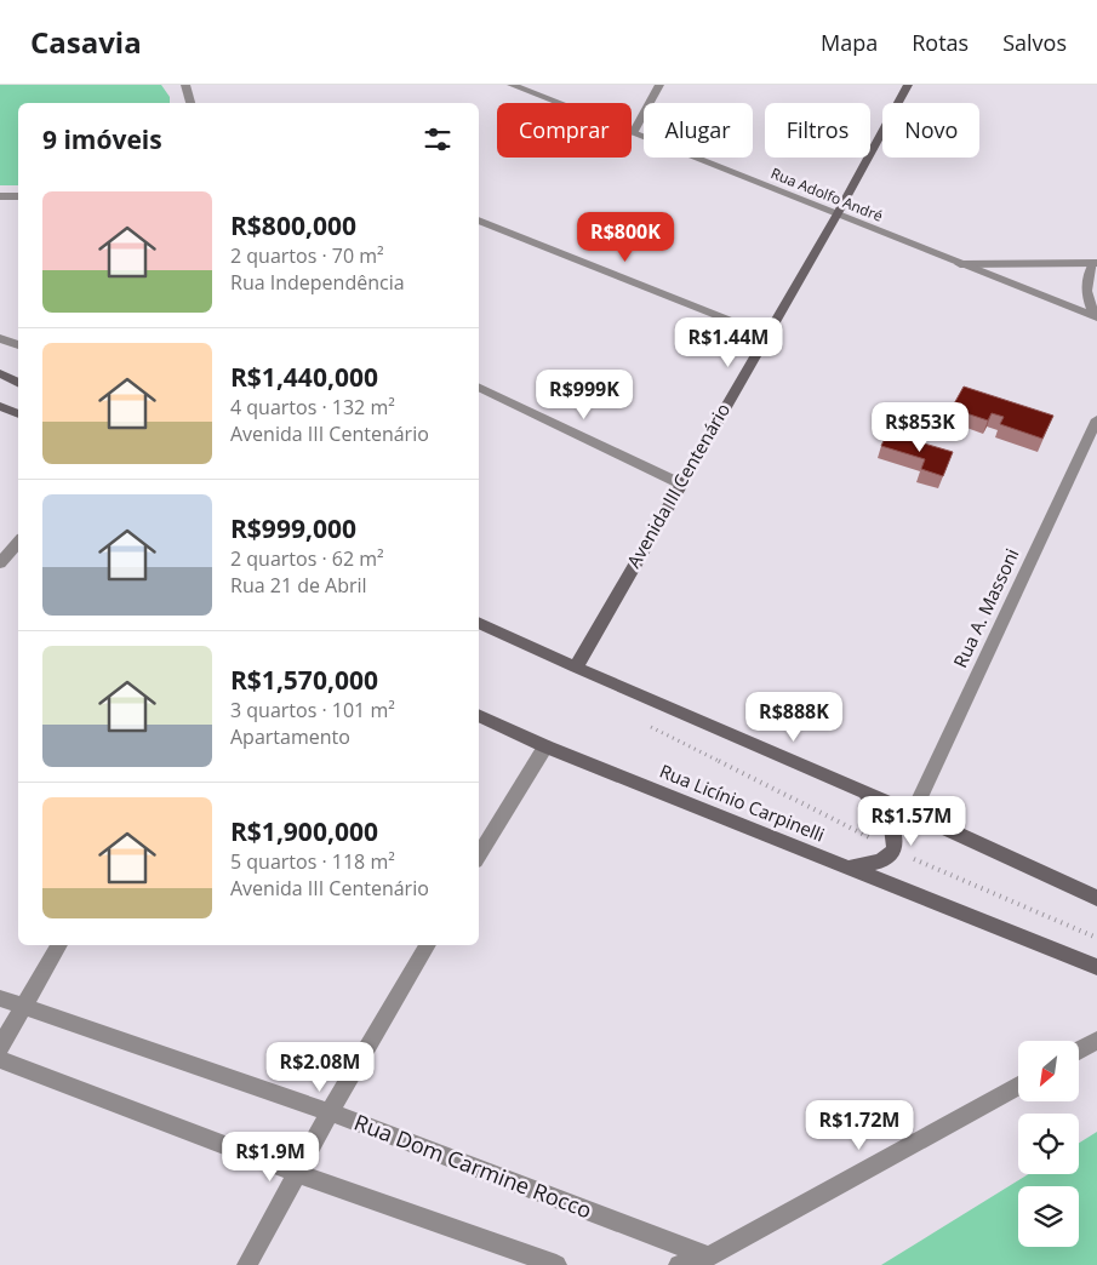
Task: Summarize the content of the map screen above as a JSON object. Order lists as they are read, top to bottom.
{
  "streets": {
    "main road": ["Avenida III Centenário", "Rua Licínio Carpinelli"],
    "street": ["Rua Adolfo André", "Rua A. Massoni", "Rua Dom Carmine Rocco"]
  },
  "crossings": [
    ["Rua Adolfo André", "Avenida III Centenário"]
  ],
  "north": "bottom left",
  "page": {
    "header": "Casavia",
    "nav": ["Mapa", "Rotas", "Salvos"],
    "chip": [
      "Comprar",
      "Alugar",
      "Filtros",
      "Novo"
    ],
    "heading": "9 imóveis",
    "list": [
      {
        "name": "R$800,000",
        "note": "2 quartos · 70 m² · Rua Independência"
      },
      {
        "name": "R$1,440,000",
        "note": "4 quartos · 132 m² · Avenida III Centenário"
      },
      {
        "name": "R$999,000",
        "note": "2 quartos · 62 m² · Rua 21 de Abril"
      },
      {
        "name": "R$1,570,000",
        "note": "3 quartos · 101 m² · Apartamento"
      },
      {
        "name": "R$1,900,000",
        "note": "5 quartos · 118 m² · Avenida III Centenário"
      }
    ],
    "price": [
      "R$800K",
      "R$1.44M",
      "R$999K",
      "R$853K",
      "R$888K",
      "R$1.57M",
      "R$2.08M",
      "R$1.72M",
      "R$1.9M"
    ]
  }
}
